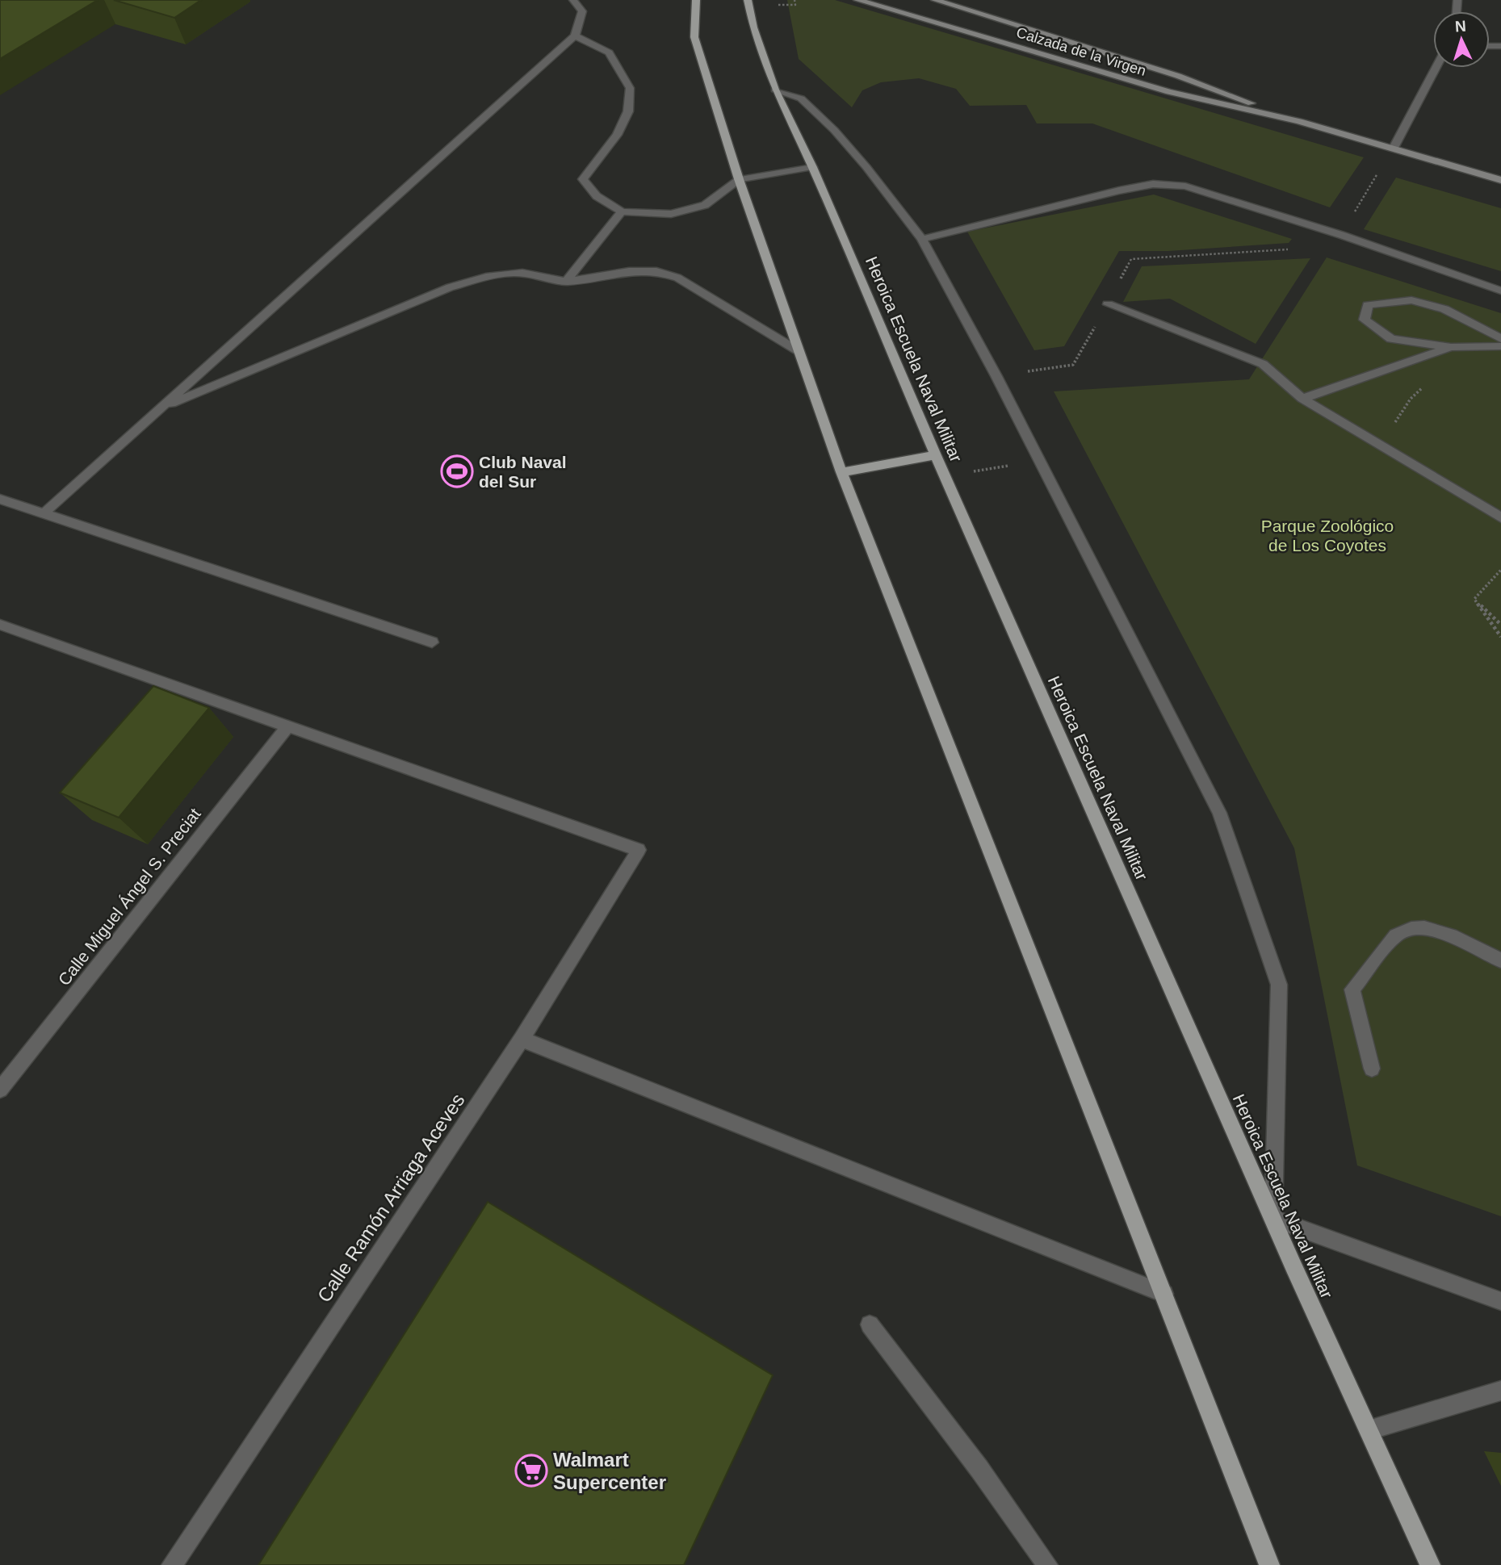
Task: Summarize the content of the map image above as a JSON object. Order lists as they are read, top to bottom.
{
  "streets": {
    "main road": ["Calzada de la Virgen", "Heroica Escuela Naval Militar"],
    "street": ["Calle Miguel Ángel S. Preciat", "Calle Ramón Arriaga Aceves"]
  },
  "crossings": [
    ["Calle Miguel Ángel S. Preciat", "Calle Ramón Arriaga Aceves"]
  ],
  "parks": ["Parque Zoológico de Los Coyotes"],
  "places": {
    "sports": ["Club Naval del Sur"],
    "supermarket": ["Walmart Supercenter"]
  },
  "north": "top"
}
